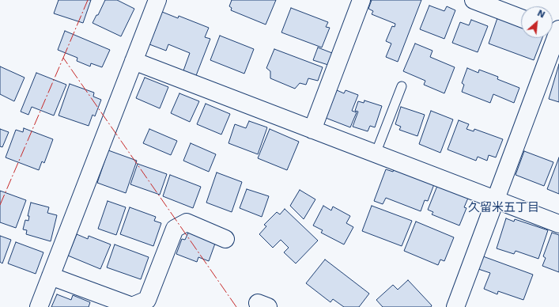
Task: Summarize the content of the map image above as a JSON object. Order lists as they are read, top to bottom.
{
  "districts": ["久留米五丁目"],
  "north": "top right"
}
